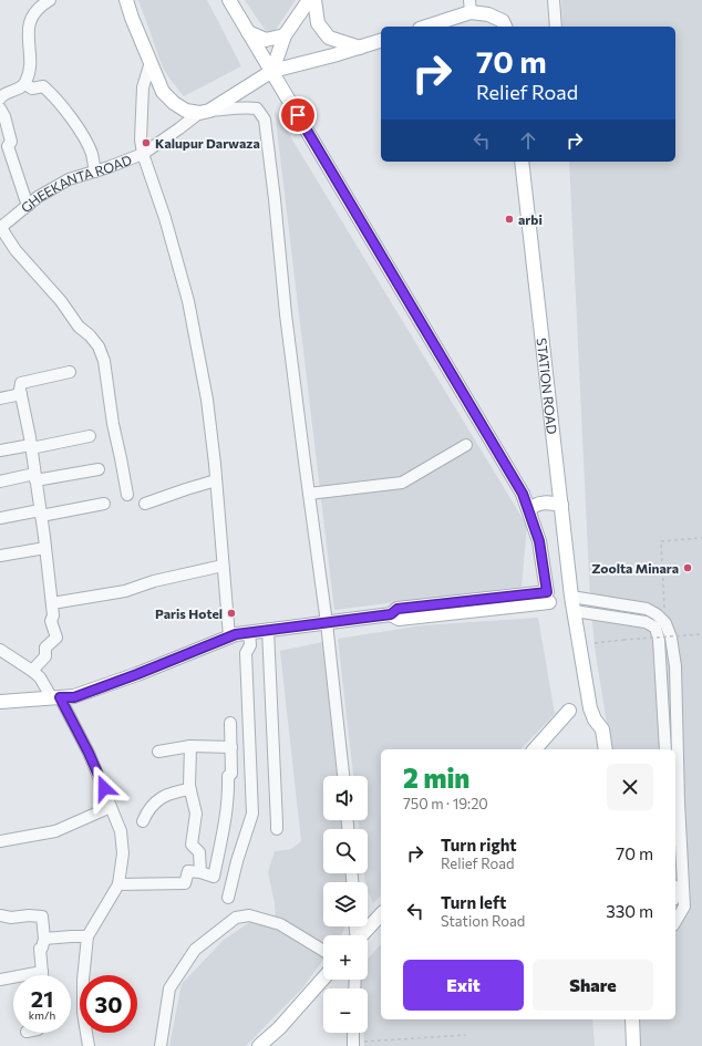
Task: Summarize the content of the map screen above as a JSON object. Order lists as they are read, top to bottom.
{
  "streets": {
    "main road": ["GHEEKANTA ROAD", "STATION ROAD"]
  },
  "places": [
    "Kalupur Darwaza",
    "arbi",
    "Zoolta Minara",
    "Paris Hotel"
  ],
  "page": {
    "turn": ["70 m", "Relief Road"],
    "heading": ["2 min", "750 m · 19:20"],
    "map_buttons": ["+", "−"],
    "list": [
      {
        "name": "Turn right",
        "note": "Relief Road",
        "value": "70 m"
      },
      {
        "name": "Turn left",
        "note": "Station Road",
        "value": "330 m"
      }
    ],
    "buttons": ["Exit", "Share"],
    "speed": "21 km/h",
    "limit": "30"
  }
}
